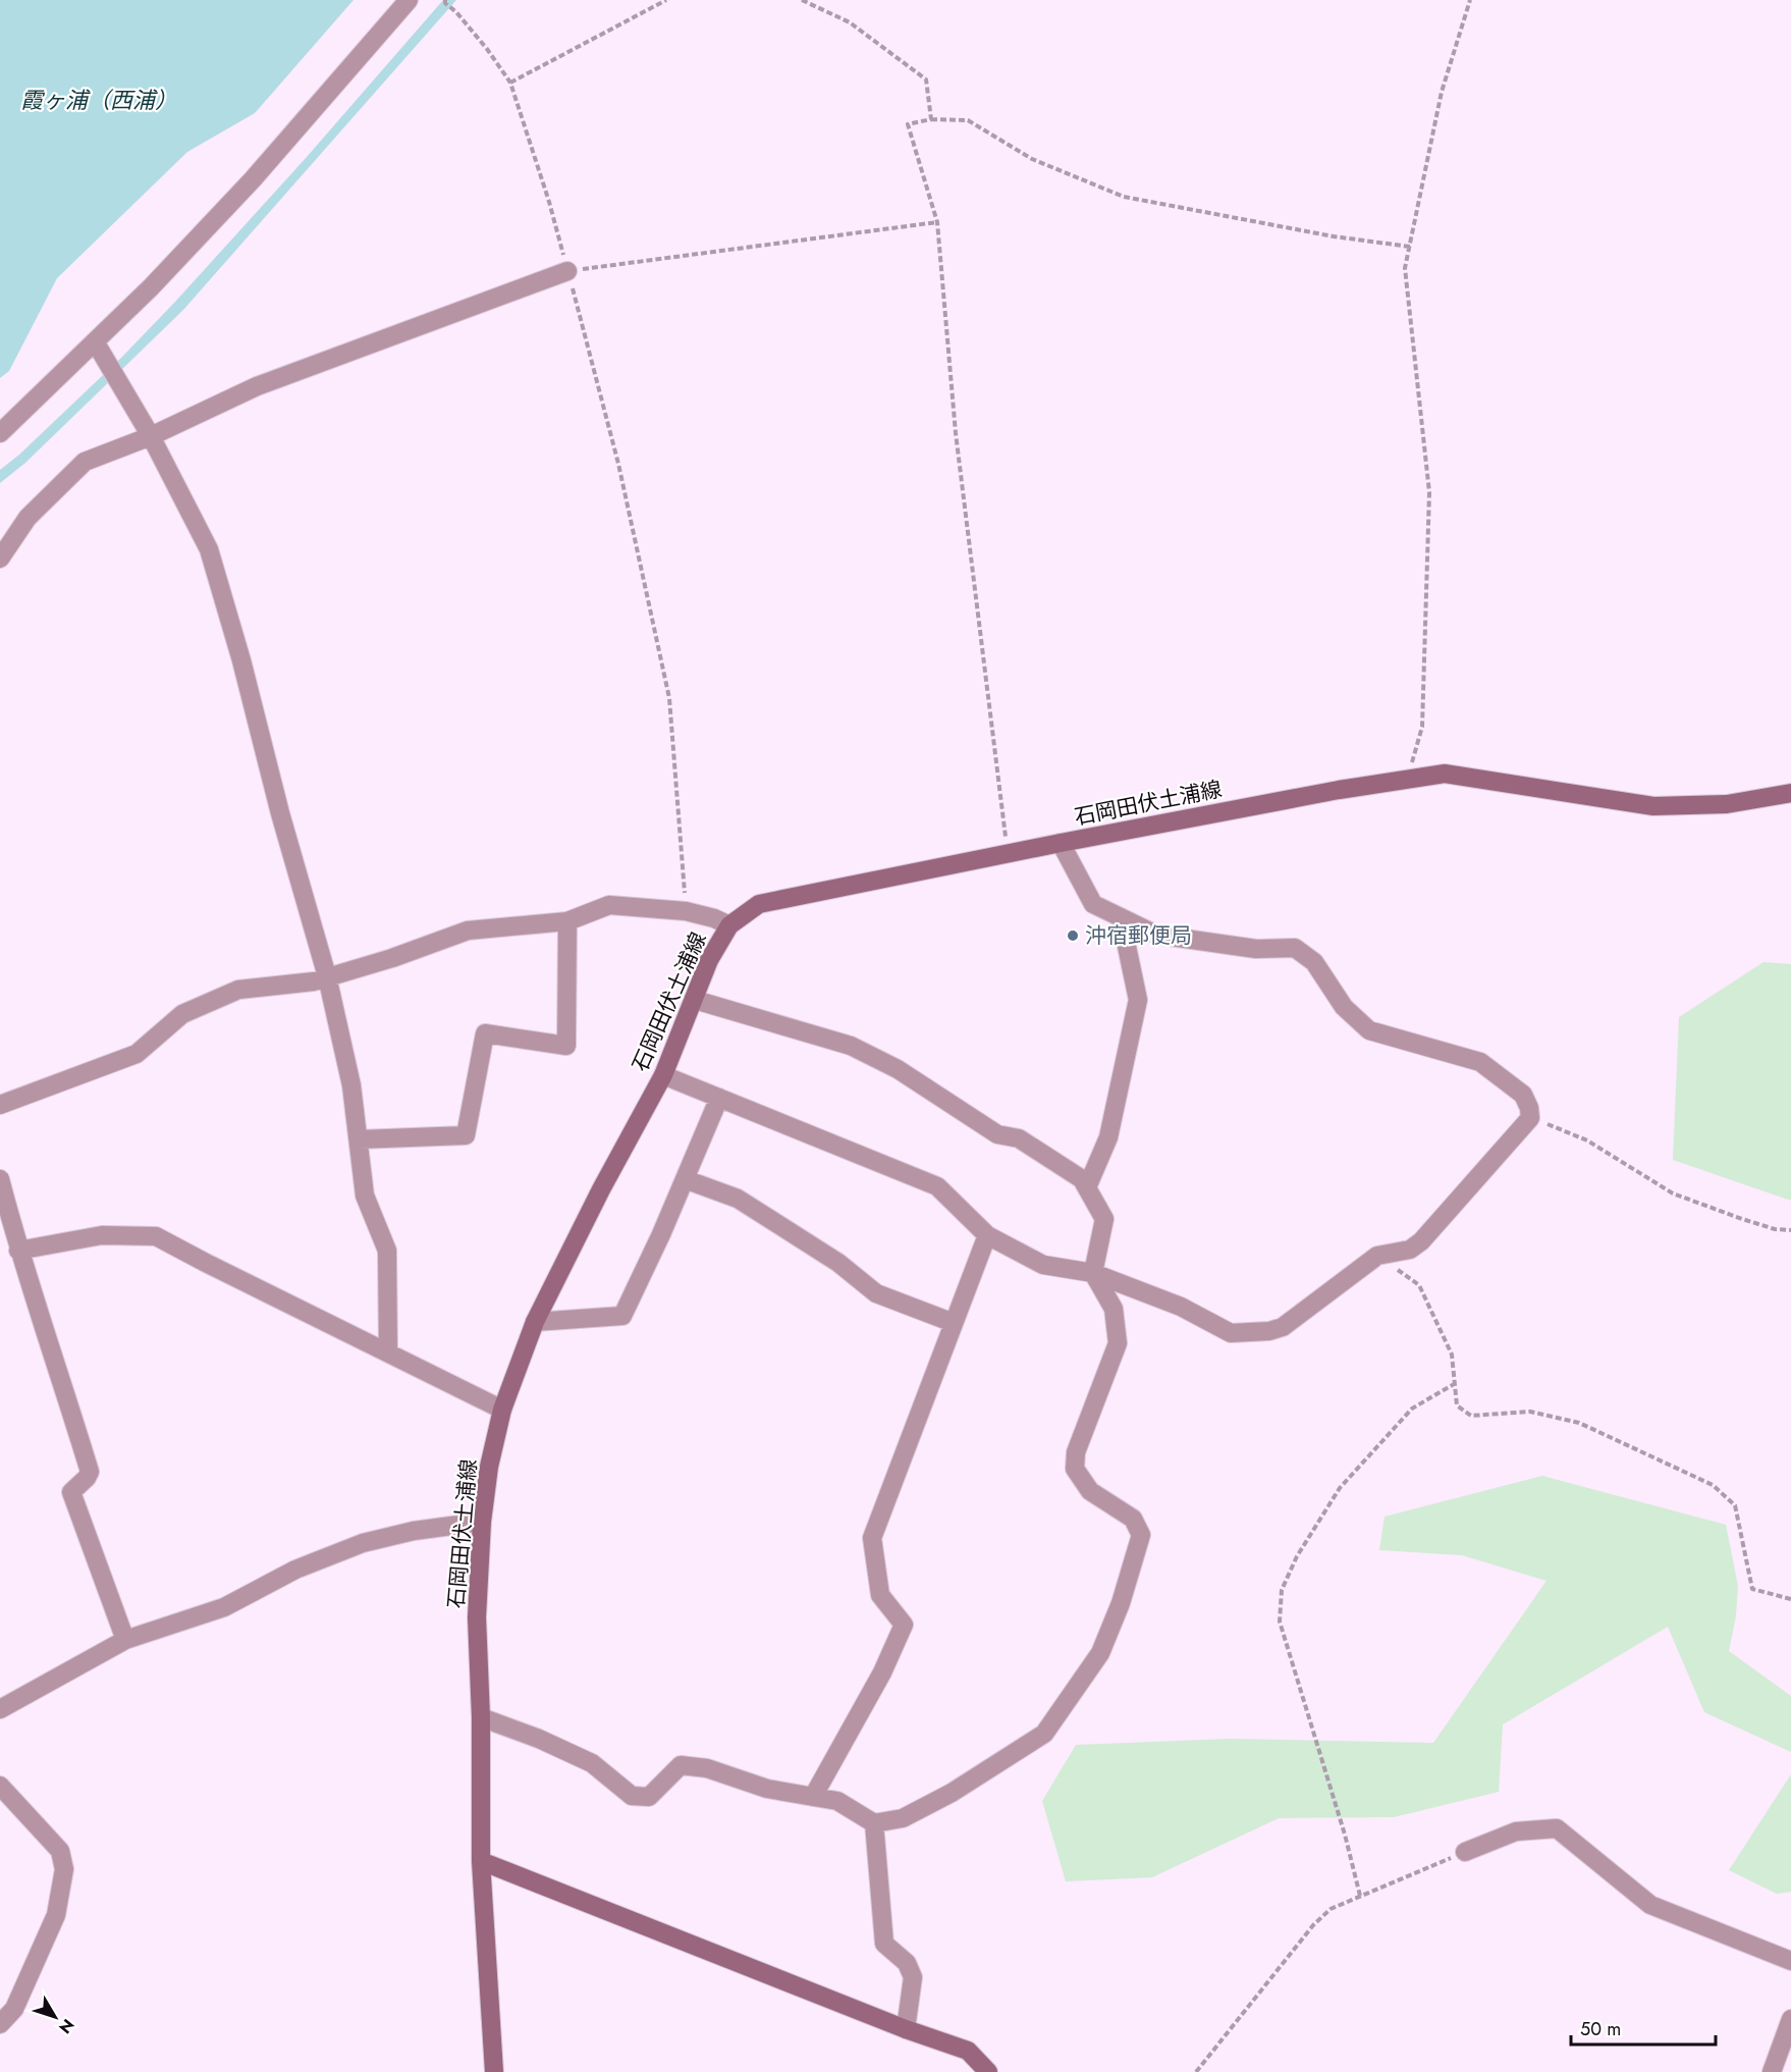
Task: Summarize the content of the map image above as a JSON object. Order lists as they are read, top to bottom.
{
  "streets": {
    "main road": ["石岡田伏土浦線"]
  },
  "water": ["霞ヶ浦（西浦）"],
  "places": ["沖宿郵便局"],
  "scale_bar": "50 m",
  "north": "bottom right"
}
